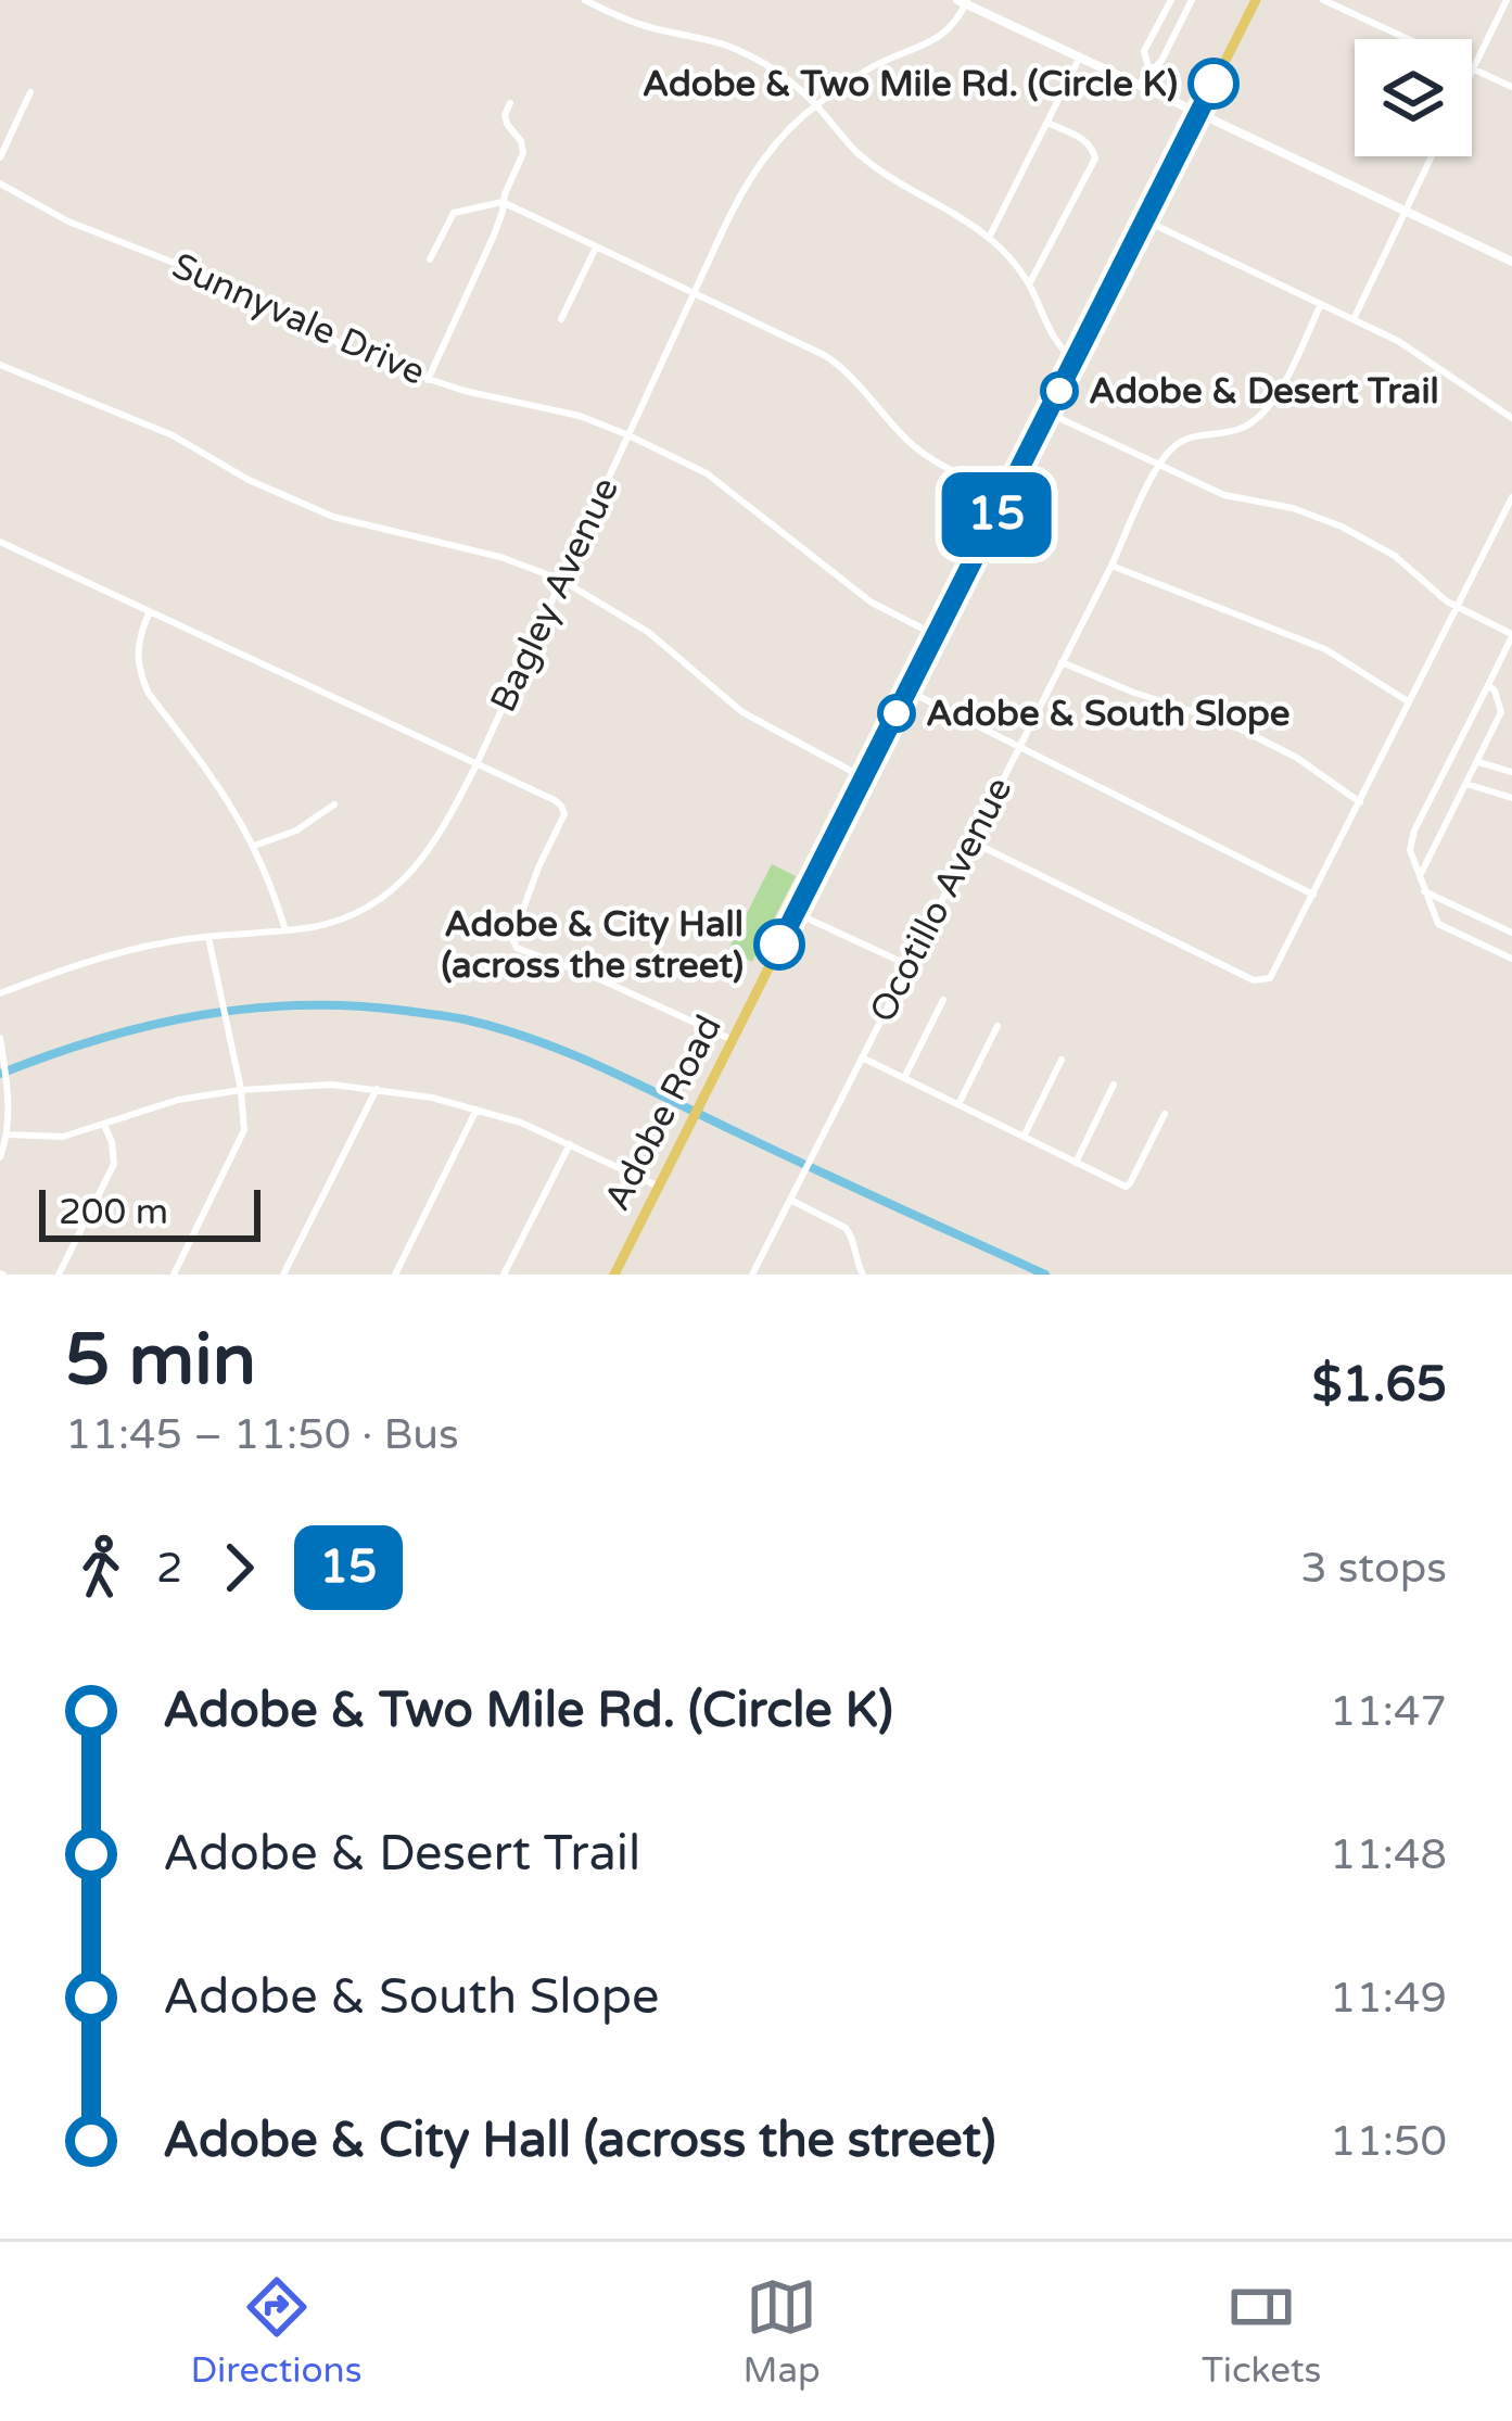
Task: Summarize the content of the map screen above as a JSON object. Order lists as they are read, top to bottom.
{
  "streets": {
    "main road": ["Adobe Road"],
    "street": ["Sunnyvale Drive", "Bagley Avenue", "Ocotillo Avenue"]
  },
  "crossings": [
    ["Sunnyvale Drive", "Bagley Avenue"],
    ["Sunnyvale Drive", "Adobe Road"]
  ],
  "places": [
    "Adobe & Two Mile Rd. (Circle K)",
    "Adobe & Desert Trail",
    "Adobe & South Slope",
    "Adobe & City Hall (across the street)"
  ],
  "lines": ["bus line 15"],
  "scale_bar": "200 m",
  "page": {
    "on_map": "15",
    "scale": "200 m",
    "heading": ["5 min", "11:45 – 11:50 · Bus", "$1.65"],
    "legs": ["2", "15", "3 stops"],
    "list": [
      {
        "name": "Adobe & Two Mile Rd. (Circle K)",
        "value": "11:47"
      },
      {
        "name": "Adobe & Desert Trail",
        "value": "11:48"
      },
      {
        "name": "Adobe & South Slope",
        "value": "11:49"
      },
      {
        "name": "Adobe & City Hall (across the street)",
        "value": "11:50"
      }
    ],
    "tabs": ["Directions", "Map", "Tickets"]
  }
}
